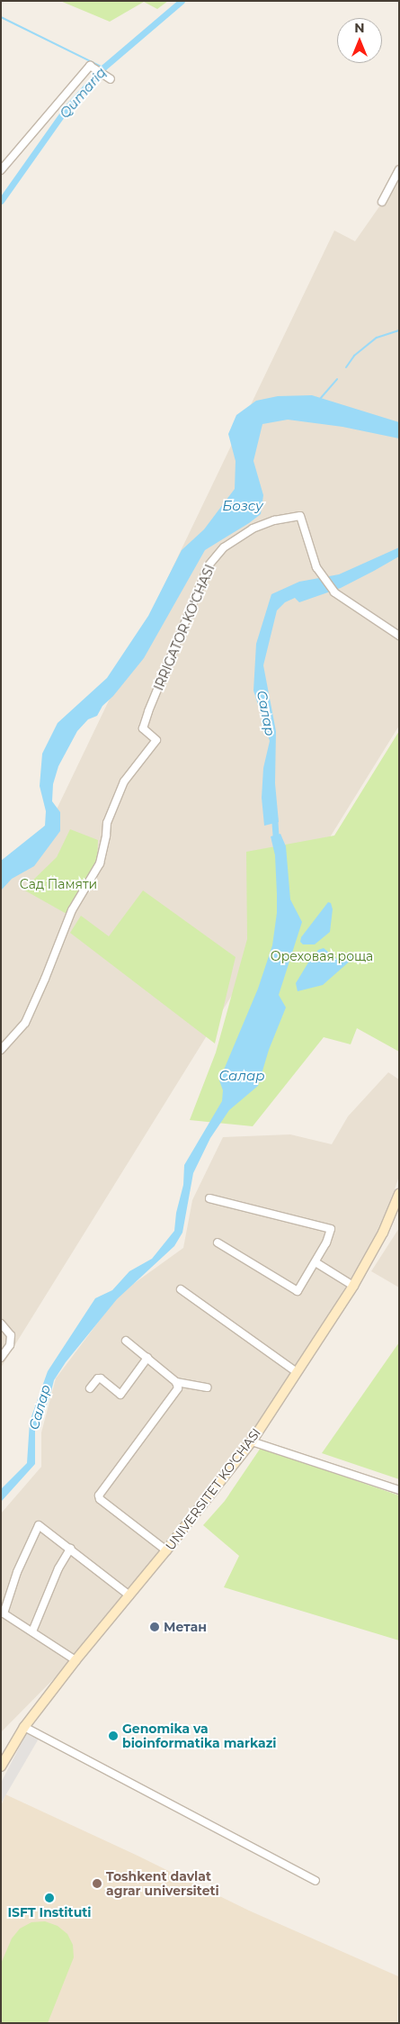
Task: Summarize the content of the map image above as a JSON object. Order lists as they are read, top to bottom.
{
  "streets": {
    "main road": ["UNIVERSITET KO'CHASI"],
    "street": ["IRRIGATOR KO'CHASI"]
  },
  "water": ["Qumariq", "Бозсу", "Салар"],
  "parks": ["Сад Памяти", "Ореховая роща"],
  "places": [
    "Метан",
    "Genomika va bioinformatika markazi",
    "Toshkent davlat agrar universiteti",
    "ISFT Instituti"
  ],
  "north": "top"
}
